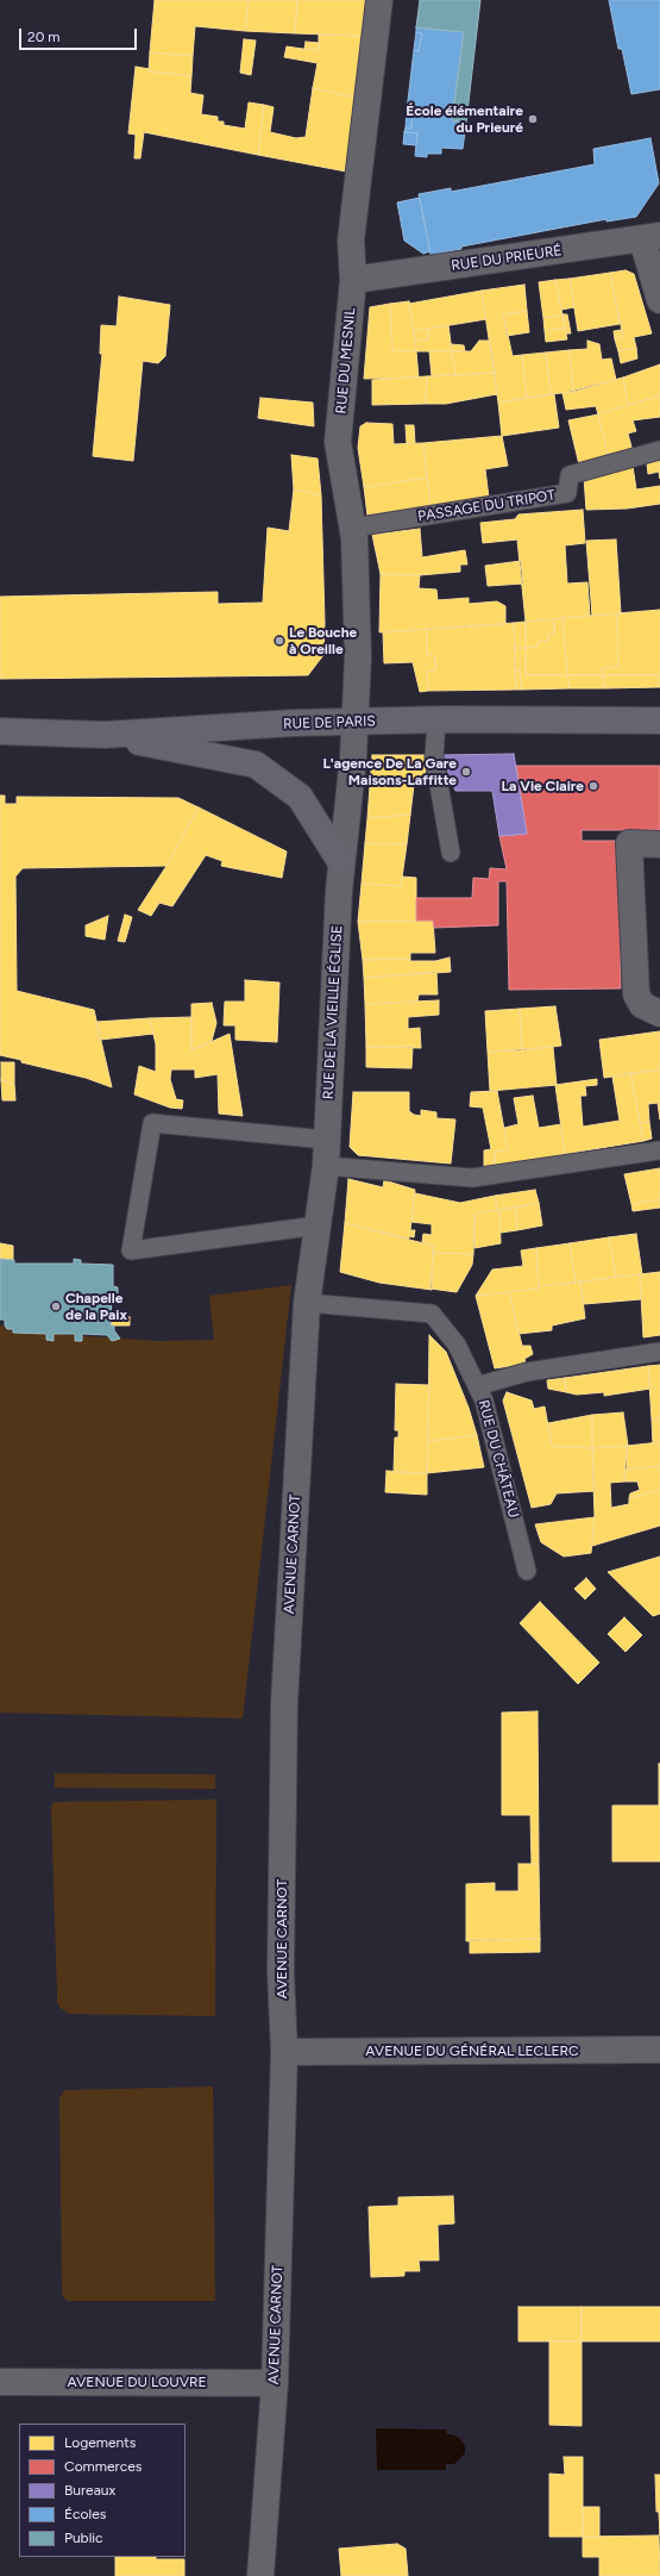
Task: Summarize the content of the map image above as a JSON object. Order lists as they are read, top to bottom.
{
  "streets": {
    "main road": ["RUE DE PARIS"],
    "street": [
      "RUE DU PRIEURÉ",
      "RUE DU MESNIL",
      "RUE DE LA VIEILLE ÉGLISE",
      "AVENUE CARNOT",
      "AVENUE DU GÉNÉRAL LECLERC",
      "AVENUE DU LOUVRE"
    ],
    "lane": ["PASSAGE DU TRIPOT", "RUE DU CHÂTEAU"]
  },
  "crossings": [
    ["RUE DU PRIEURÉ", "RUE DU MESNIL"],
    ["RUE DU MESNIL", "PASSAGE DU TRIPOT"],
    ["RUE DU MESNIL", "RUE DE PARIS"],
    ["RUE DU MESNIL", "RUE DE LA VIEILLE ÉGLISE"],
    ["RUE DE PARIS", "RUE DE LA VIEILLE ÉGLISE"],
    ["RUE DE LA VIEILLE ÉGLISE", "RUE DU CHÂTEAU"],
    ["RUE DE LA VIEILLE ÉGLISE", "AVENUE CARNOT"],
    ["RUE DU CHÂTEAU", "AVENUE CARNOT"],
    ["AVENUE CARNOT", "AVENUE DU GÉNÉRAL LECLERC"],
    ["AVENUE CARNOT", "AVENUE DU LOUVRE"]
  ],
  "places": [
    "École élémentaire du Prieuré",
    "Le Bouche à Oreille",
    "L'agence De La Gare Maisons-Laffitte",
    "La Vie Claire",
    "Chapelle de la Paix"
  ],
  "legend": [
    "Logements",
    "Commerces",
    "Bureaux",
    "Écoles",
    "Public"
  ],
  "scale_bar": "20 m"
}
